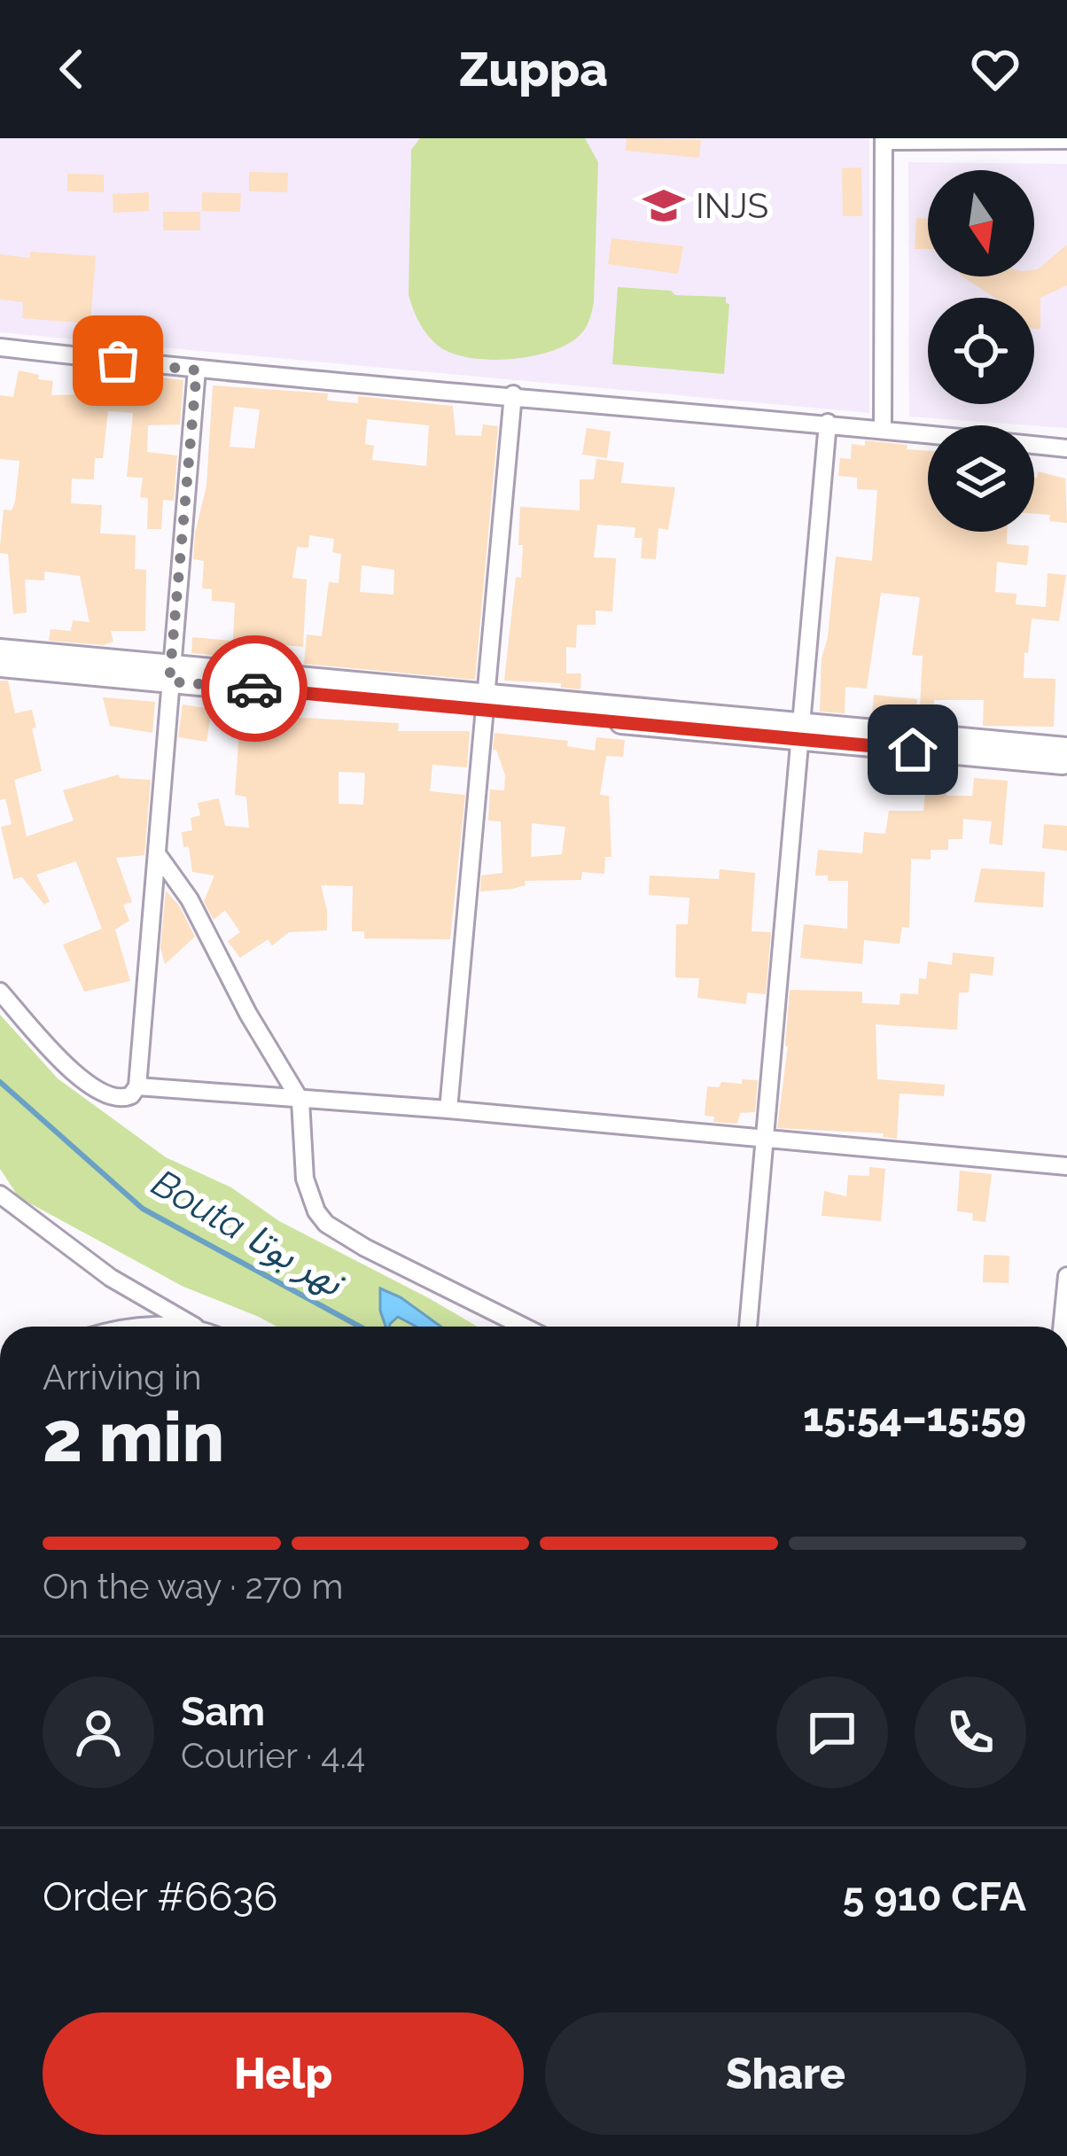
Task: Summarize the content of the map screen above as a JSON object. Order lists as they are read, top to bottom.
{
  "water": ["Bouta نهر بوتا"],
  "places": {
    "school or university": ["INJS"]
  },
  "north": "bottom",
  "page": {
    "header": "Zuppa",
    "heading": ["2 min", "Arriving in", "15:54–15:59"],
    "panel": [
      "Sam",
      "Courier · 4.4",
      "Order #6636",
      "5 910 CFA"
    ],
    "bar": "On the way · 270 m",
    "buttons": ["Help", "Share"]
  }
}
